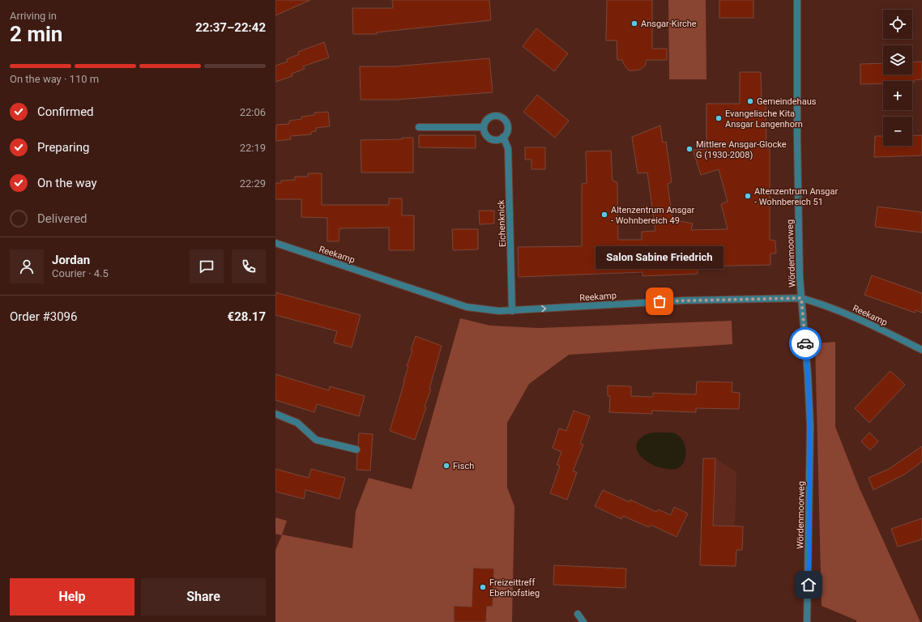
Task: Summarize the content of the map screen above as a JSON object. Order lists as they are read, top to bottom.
{
  "streets": {
    "street": ["Eichenknick", "Wördenmoorweg", "Reekamp"]
  },
  "crossings": [
    ["Eichenknick", "Reekamp"],
    ["Wördenmoorweg", "Reekamp"]
  ],
  "one_way": ["Reekamp"],
  "places": [
    "Ansgar-Kirche",
    "Gemeindehaus",
    "Evangelische Kita Ansgar Langenhorn",
    "Mittlere Ansgar-Glocke G (1930-2008)",
    "Altenzentrum Ansgar - Wohnbereich 51",
    "Altenzentrum Ansgar - Wohnbereich 49",
    "Salon Sabine Friedrich",
    "Fisch",
    "Freizeittreff Eberhofstieg"
  ],
  "page": {
    "heading": ["2 min", "Arriving in", "22:37–22:42"],
    "panel": [
      "Jordan",
      "Courier · 4.5",
      "Order #3096",
      "€28.17"
    ],
    "map_buttons": ["+", "−"],
    "bar": "On the way · 110 m",
    "list": [
      ["Confirmed", "22:06"],
      ["Preparing", "22:19"],
      ["On the way", "22:29"],
      "Delivered"
    ],
    "bubble": "Salon Sabine Friedrich",
    "buttons": ["Help", "Share"]
  }
}
